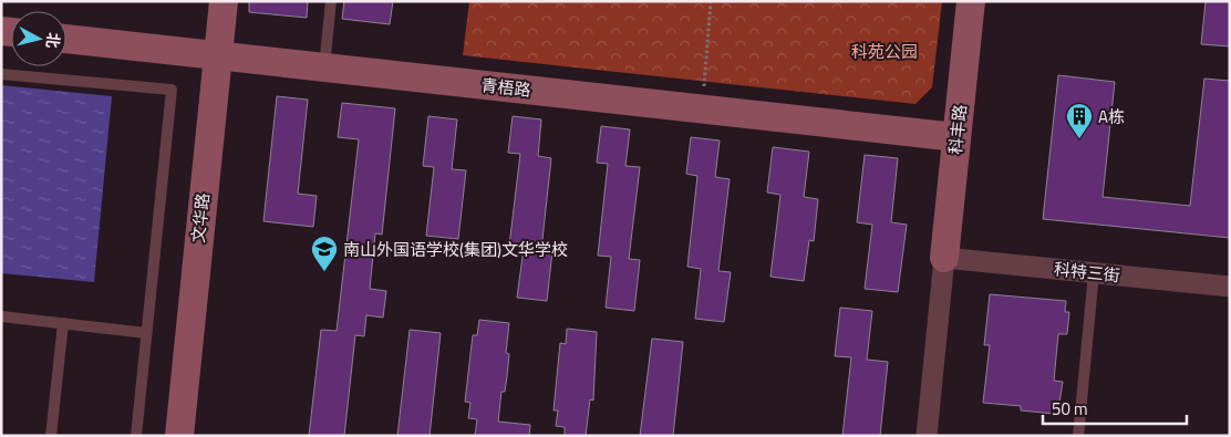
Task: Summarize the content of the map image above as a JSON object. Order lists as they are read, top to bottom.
{
  "streets": {
    "street": [
      "青梧路",
      "科丰路",
      "文华路",
      "科特三街"
    ]
  },
  "crossings": [
    ["青梧路", "科丰路"],
    ["青梧路", "文华路"],
    ["科丰路", "科特三街"]
  ],
  "parks": ["科苑公园"],
  "places": {
    "building": ["A栋"],
    "school or university": ["南山外国语学校(集团)文华学校"]
  },
  "scale_bar": "50 m",
  "north": "right"
}
